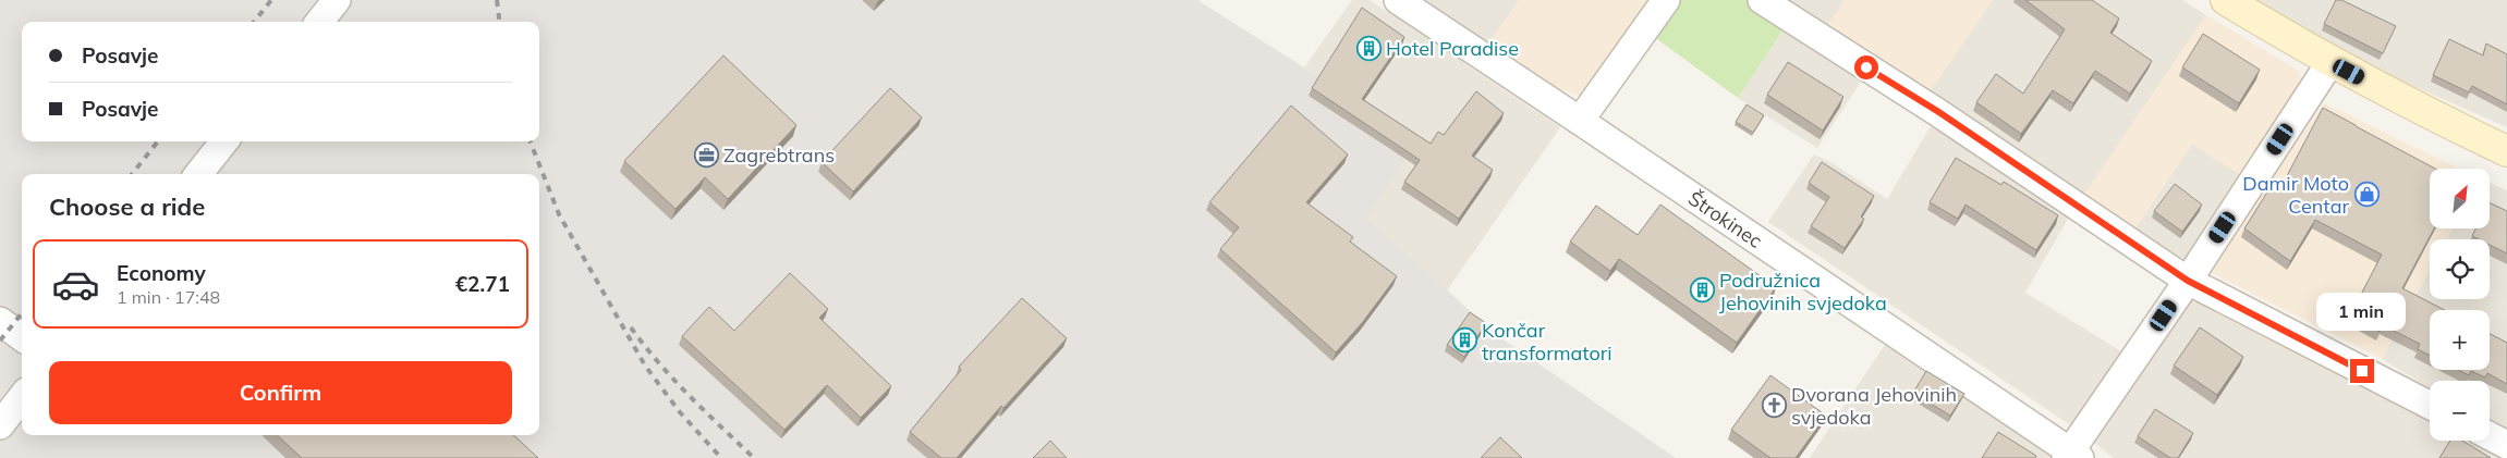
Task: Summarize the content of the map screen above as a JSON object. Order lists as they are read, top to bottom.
{
  "streets": {
    "street": ["Štrokinec"]
  },
  "places": {
    "building": ["Hotel Paradise", "Podružnica Jehovinih svjedoka", "Končar transformatori"],
    "office": ["Zagrebtrans"],
    "shop": ["Damir Moto Centar"],
    "church": ["Dvorana Jehovinih svjedoka"]
  },
  "north": "top right",
  "page": {
    "banner": ["Posavje", "Posavje"],
    "map_buttons": ["+", "−"],
    "heading": "Choose a ride",
    "list": [
      {
        "name": "Economy",
        "note": "1 min · 17:48",
        "value": "€2.71"
      }
    ],
    "bubble": "1 min",
    "buttons": "Confirm"
  }
}
